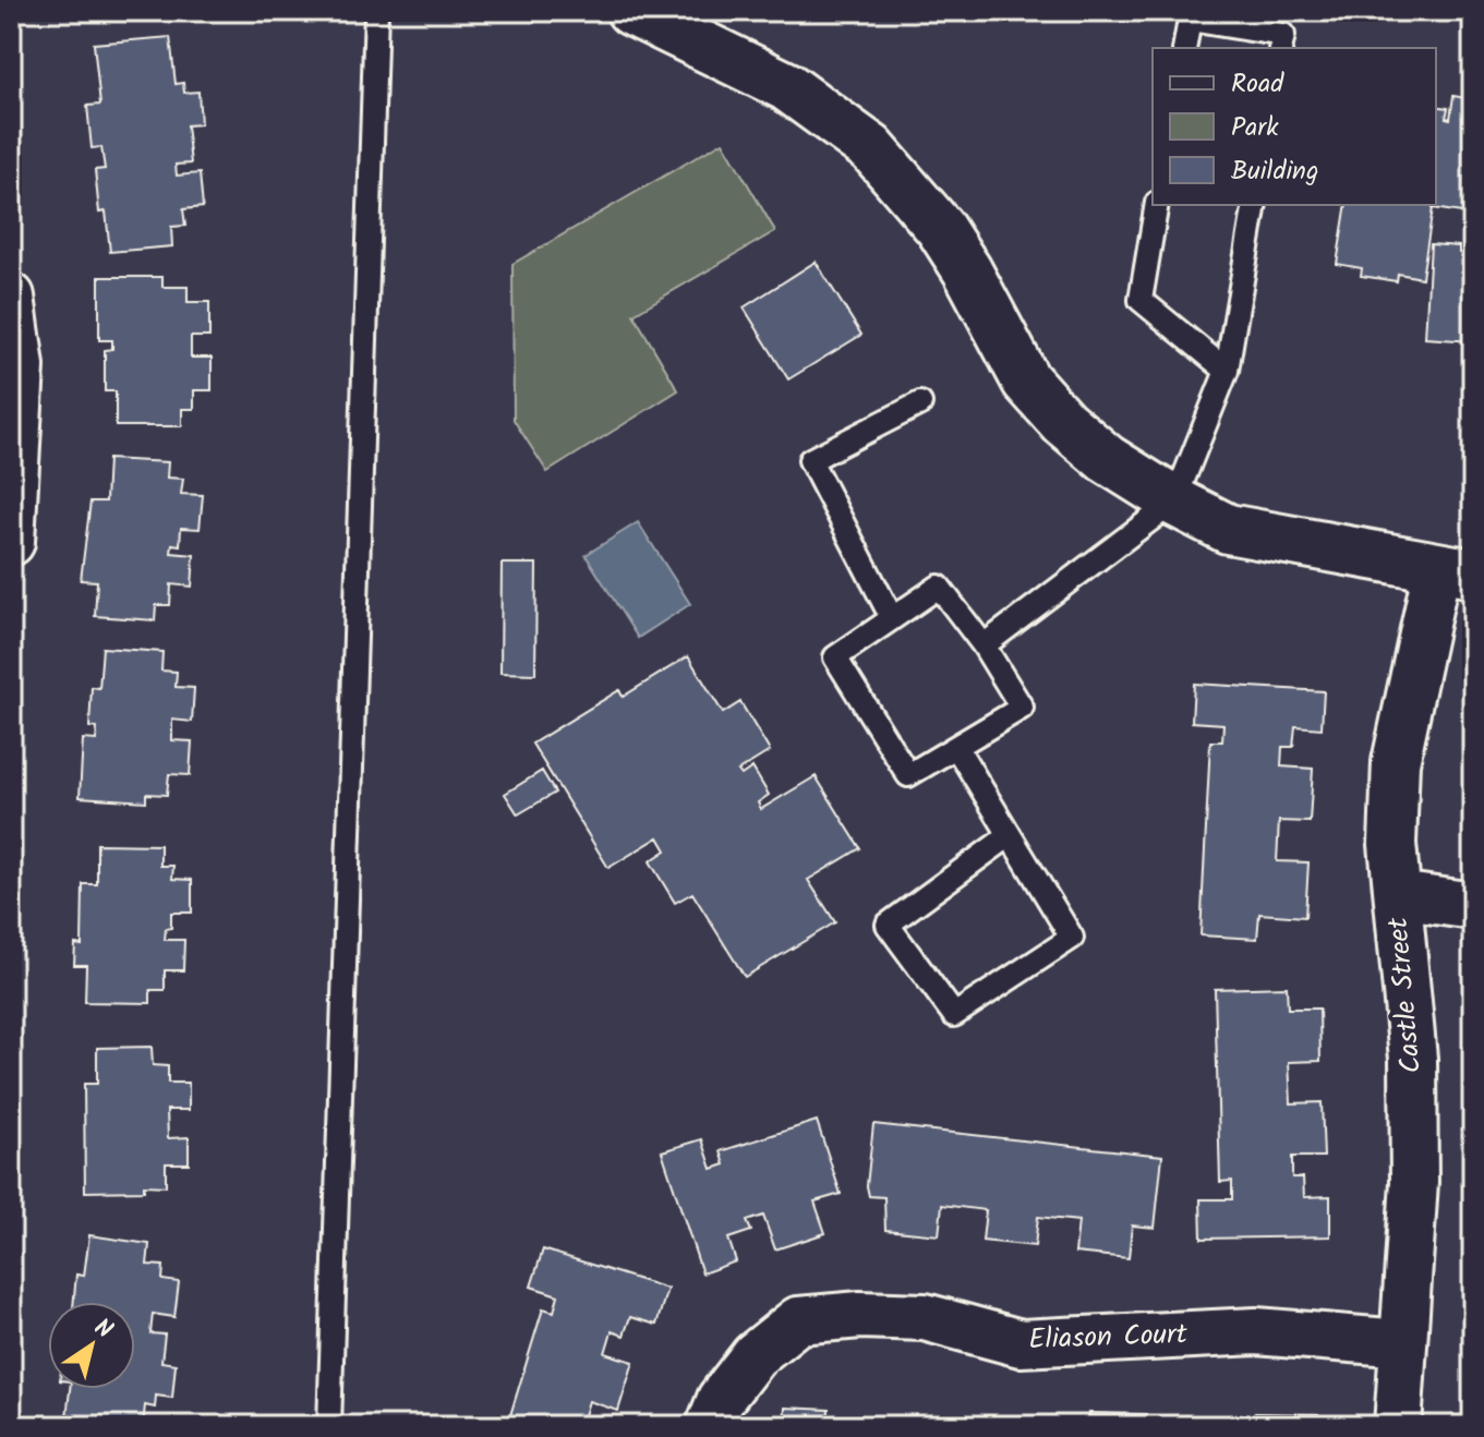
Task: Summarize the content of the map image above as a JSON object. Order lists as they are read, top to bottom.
{
  "streets": {
    "street": ["Castle Street", "Eliason Court"]
  },
  "crossings": [
    ["Castle Street", "Eliason Court"]
  ],
  "legend": ["Road", "Park", "Building"],
  "north": "top right"
}
